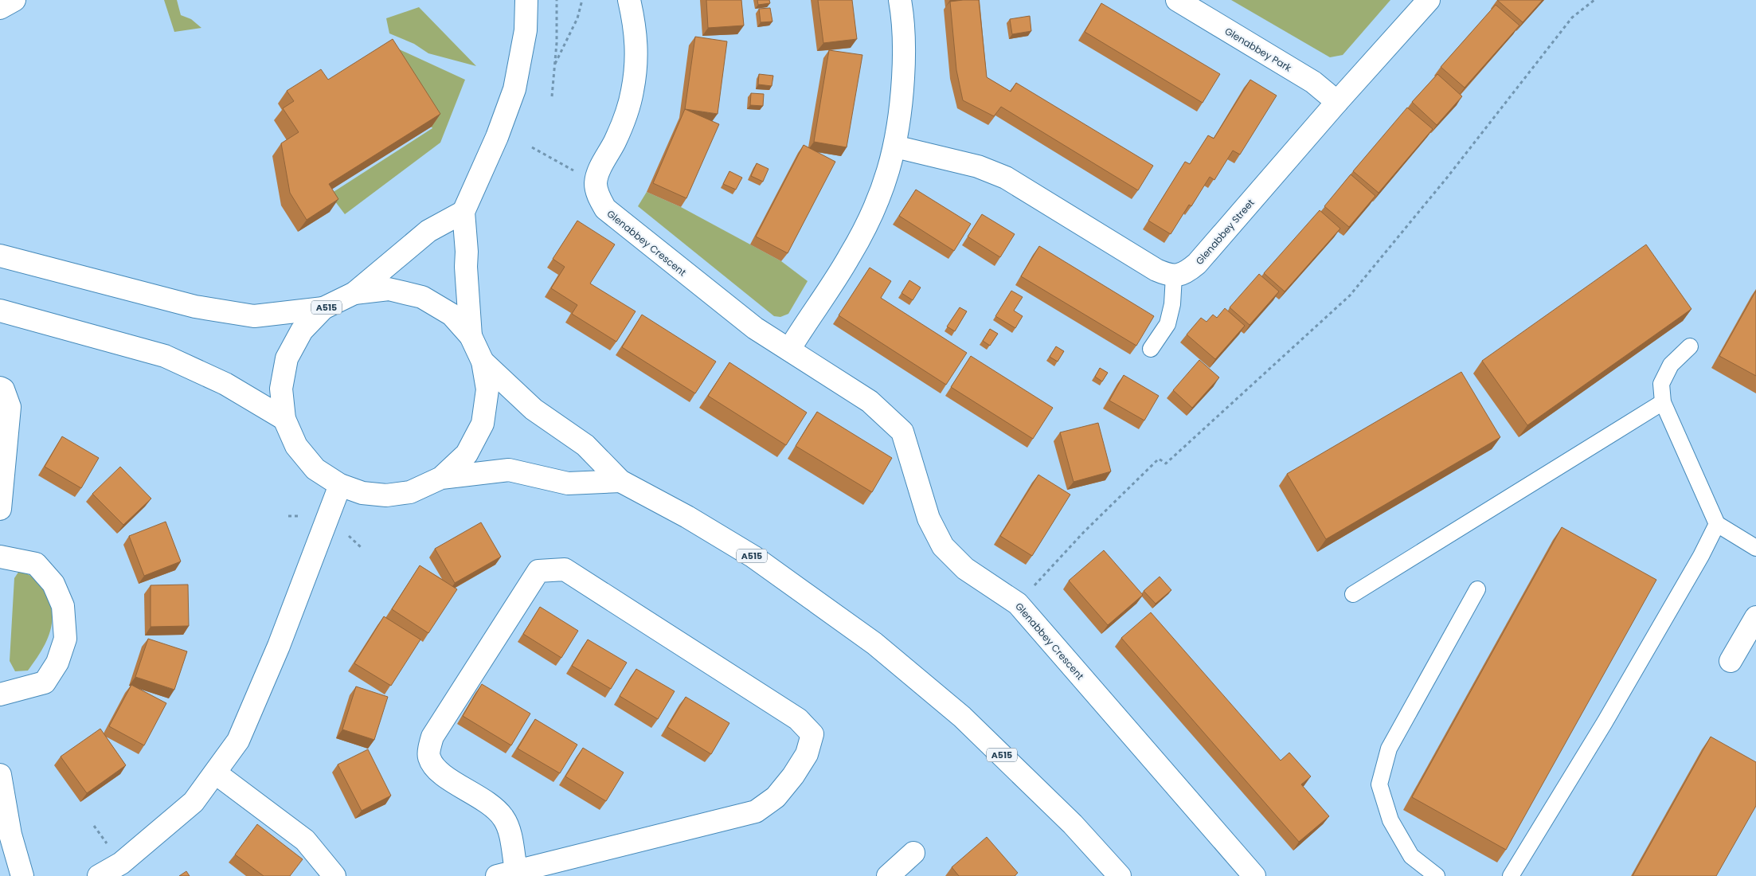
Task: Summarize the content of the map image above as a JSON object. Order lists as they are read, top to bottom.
{
  "streets": {
    "main road": [
      "Glenabbey Park",
      "Glenabbey Street",
      "Glenabbey Crescent",
      "A515"
    ]
  },
  "crossings": [
    ["Glenabbey Park", "Glenabbey Street"]
  ]
}
